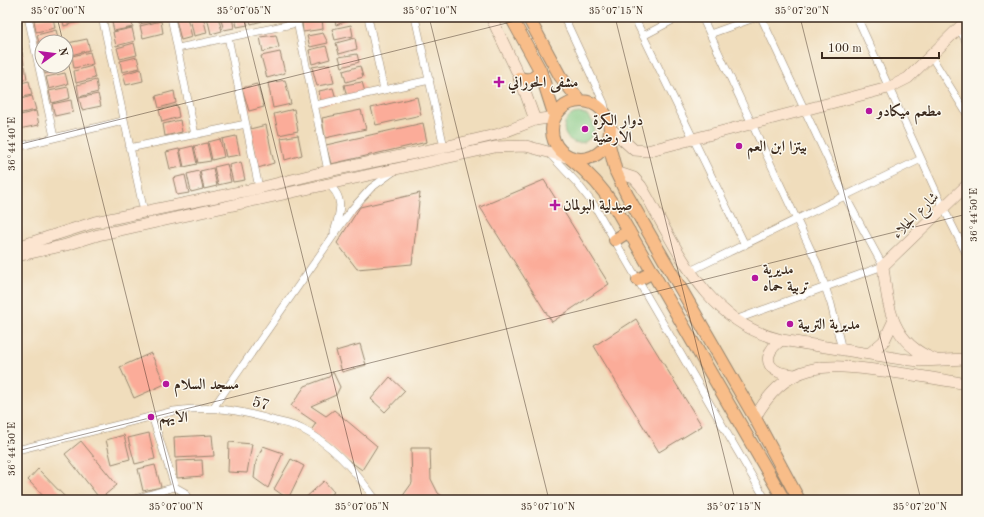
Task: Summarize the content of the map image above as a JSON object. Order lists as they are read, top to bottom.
{
  "streets": {
    "main road": ["شارع الجلاء"],
    "street": ["57"]
  },
  "places": {
    "health": ["مشفى الحوراني", "صيدلية البولمان"],
    "other": [
      "مطعم ميكادو",
      "دوار الكرة الارضية",
      "بيتزا ابن العم",
      "مديرية تربية حماه",
      "مديرية التربية",
      "مسجد السلام",
      "الايهم"
    ]
  },
  "scale_bar": "100 m",
  "north": "right",
  "coordinates": [
    "35°07'00\"N",
    "35°07'05\"N",
    "35°07'10\"N",
    "35°07'15\"N",
    "35°07'20\"N",
    "36°44'40\"E",
    "36°44'50\"E"
  ]
}
